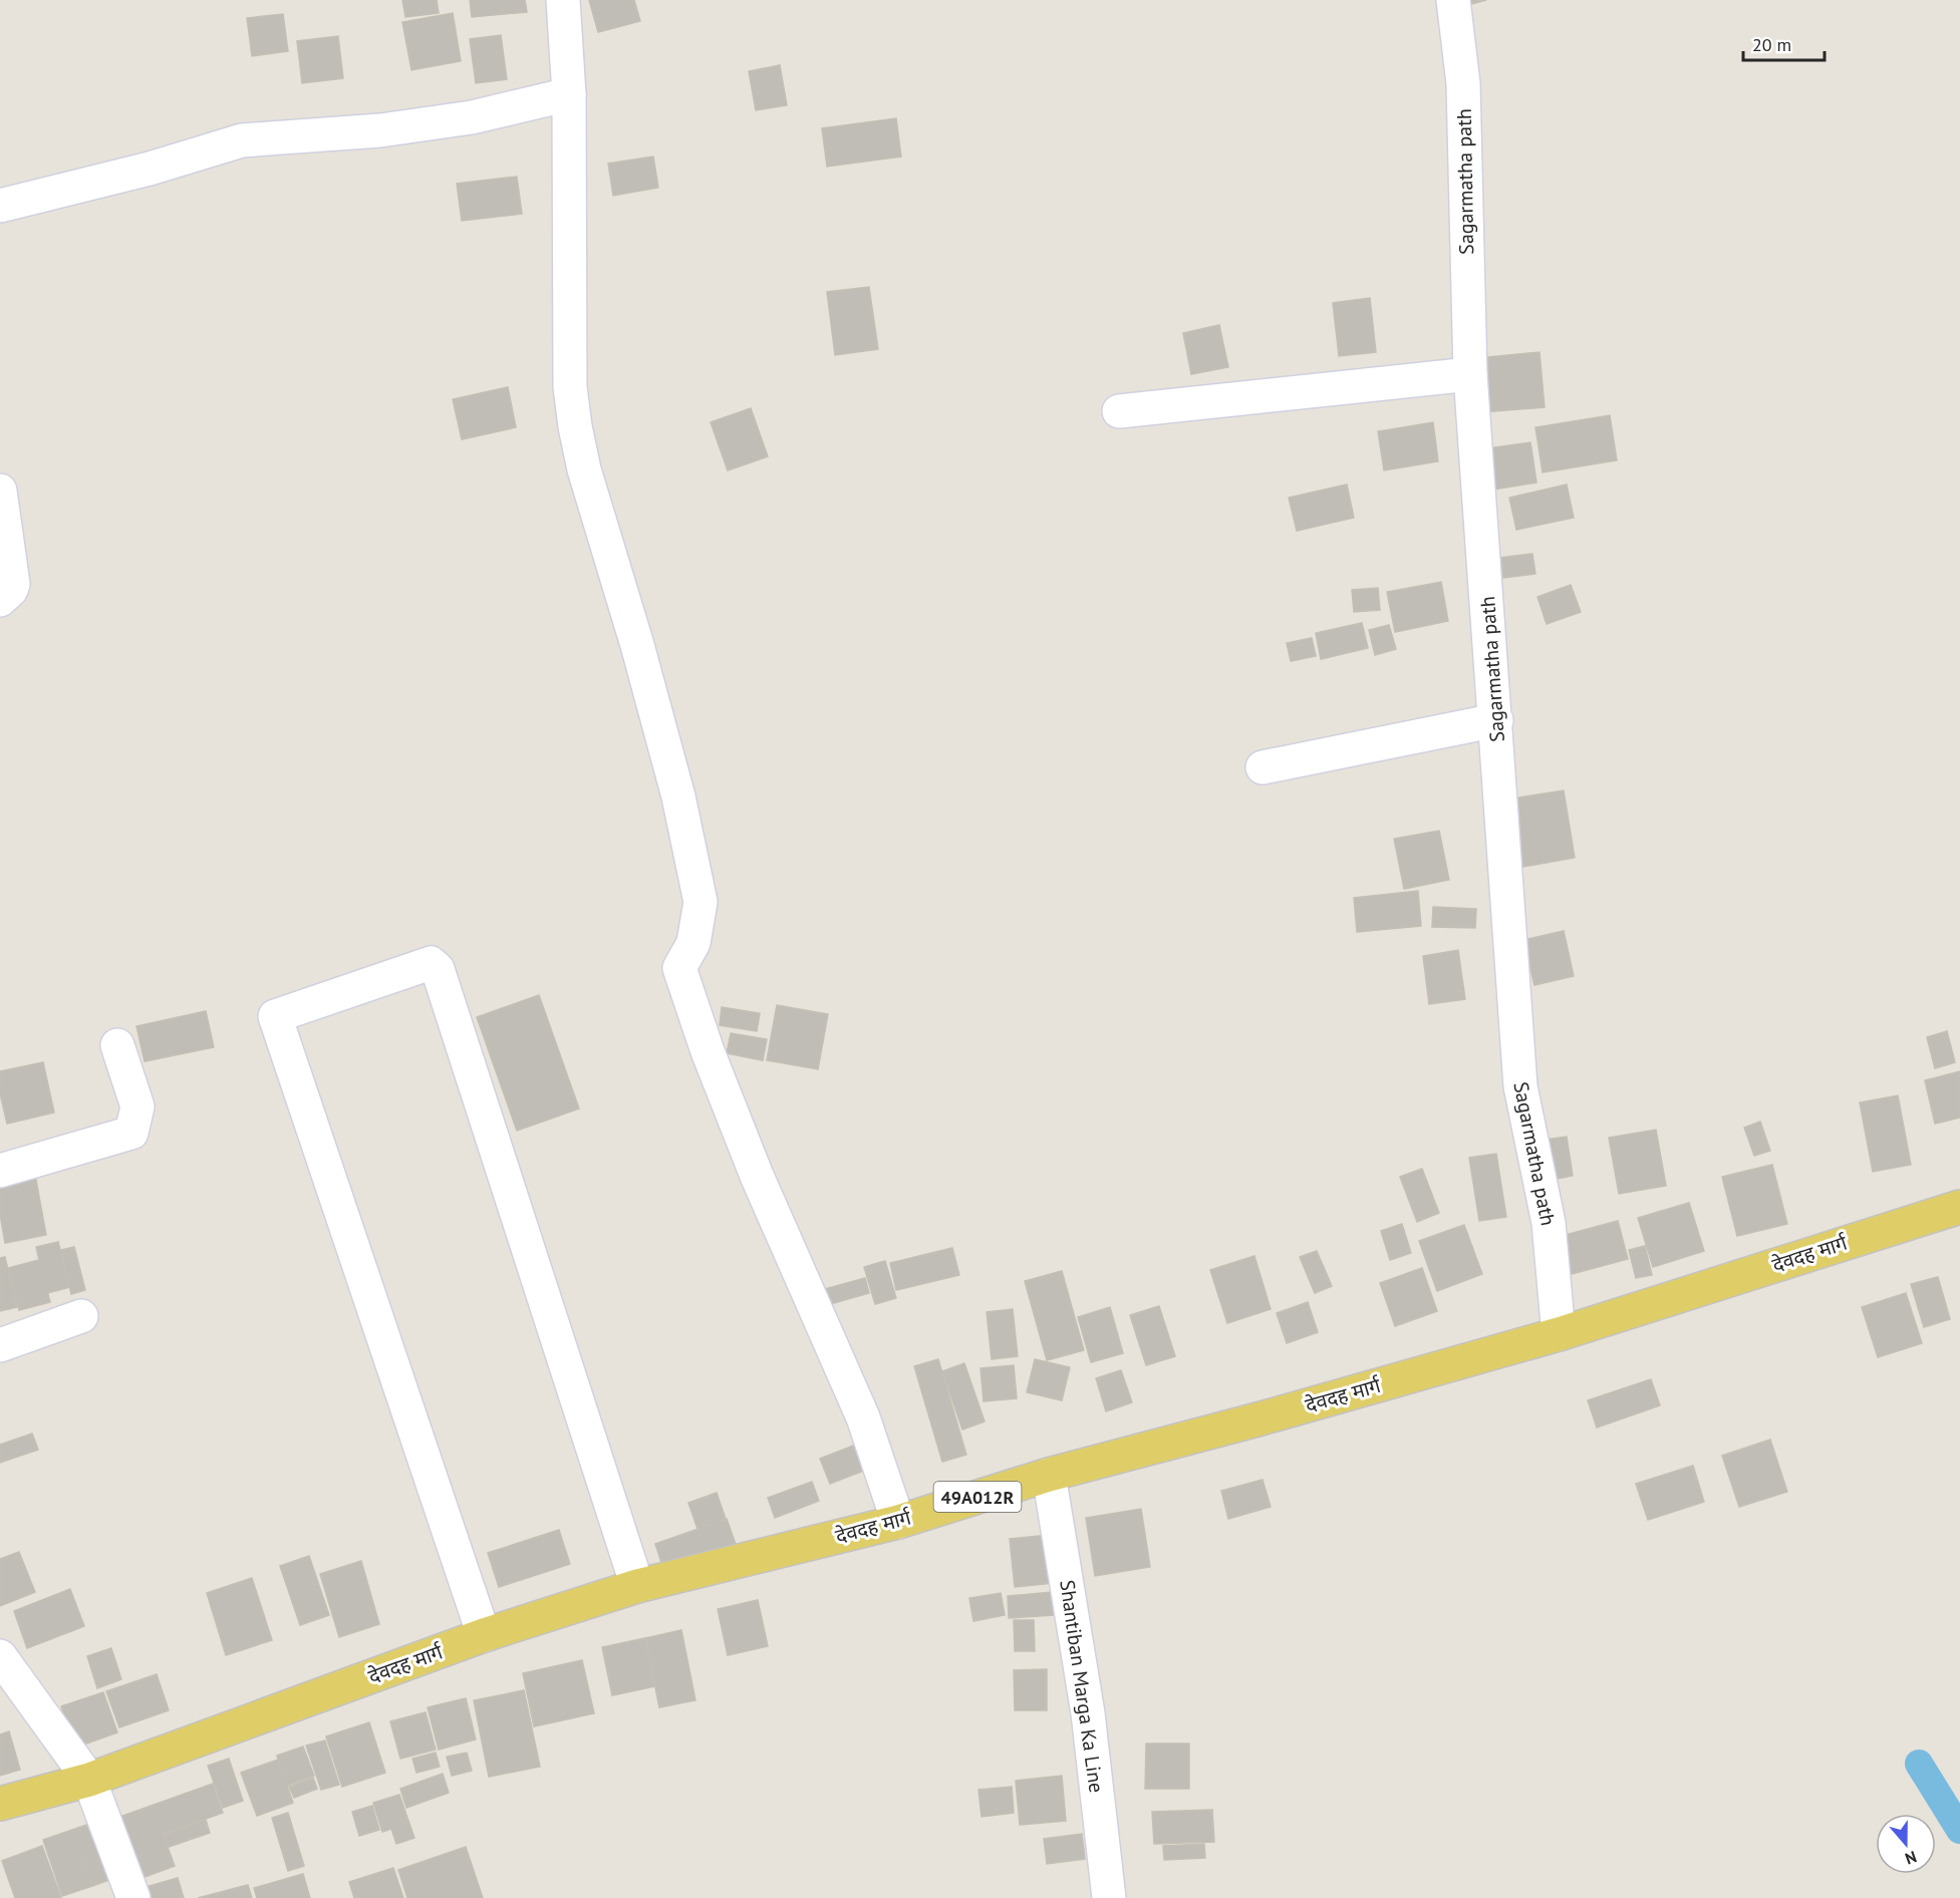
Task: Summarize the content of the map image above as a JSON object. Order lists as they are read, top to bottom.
{
  "streets": {
    "main road": ["देवदह मार्ग", "49A012R"],
    "street": ["Sagarmatha path", "Shantiban Marga Ka Line"]
  },
  "crossings": [
    ["Sagarmatha path", "देवदह मार्ग"],
    ["देवदह मार्ग", "Shantiban Marga Ka Line"]
  ],
  "scale_bar": "20 m",
  "north": "bottom"
}
